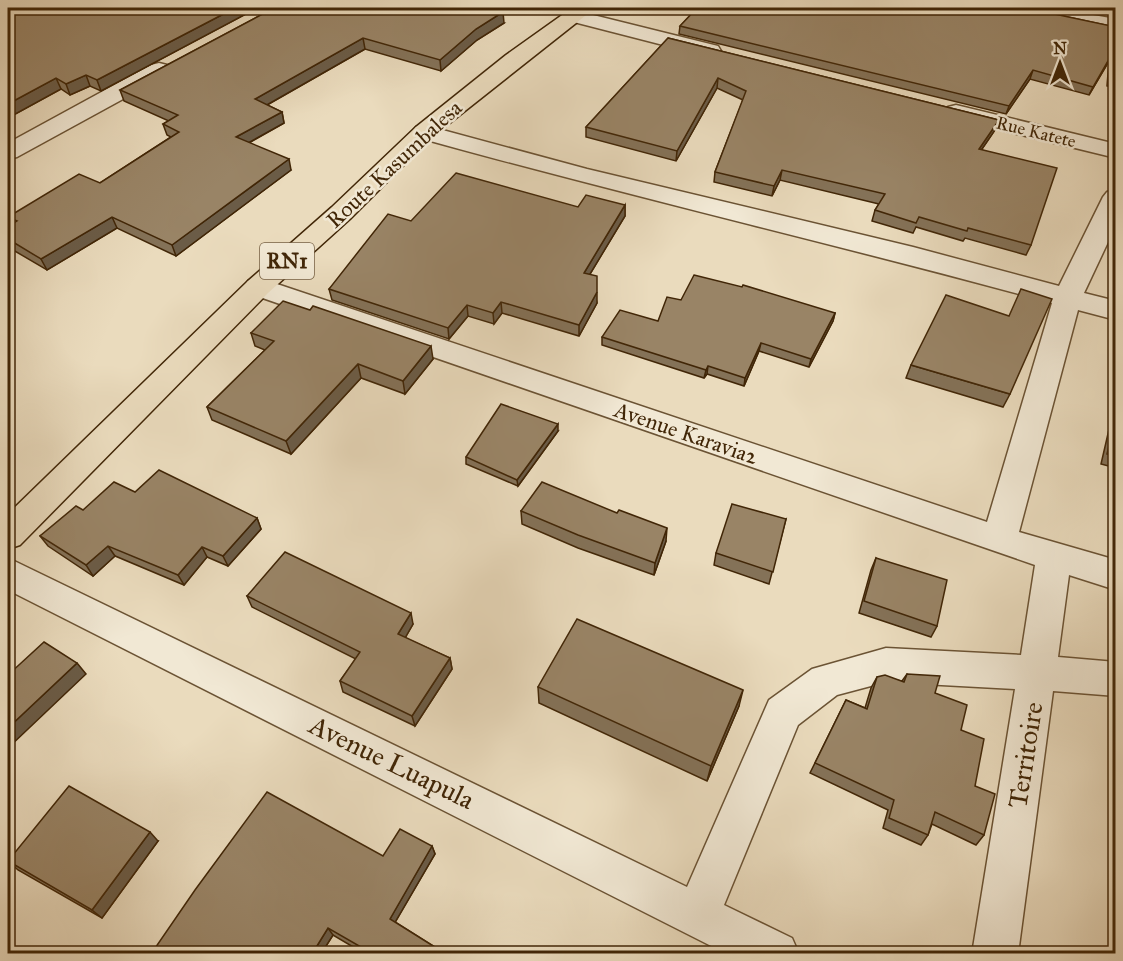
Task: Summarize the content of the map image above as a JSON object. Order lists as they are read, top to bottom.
{
  "streets": {
    "highway": ["Route Kasumbalesa", "RN1"],
    "street": [
      "Rue Katete",
      "Avenue Karavia2",
      "Territoire",
      "Avenue Luapula"
    ]
  },
  "crossings": [
    ["Route Kasumbalesa", "Avenue Karavia2"],
    ["Avenue Karavia2", "Territoire"]
  ],
  "north": "top"
}
